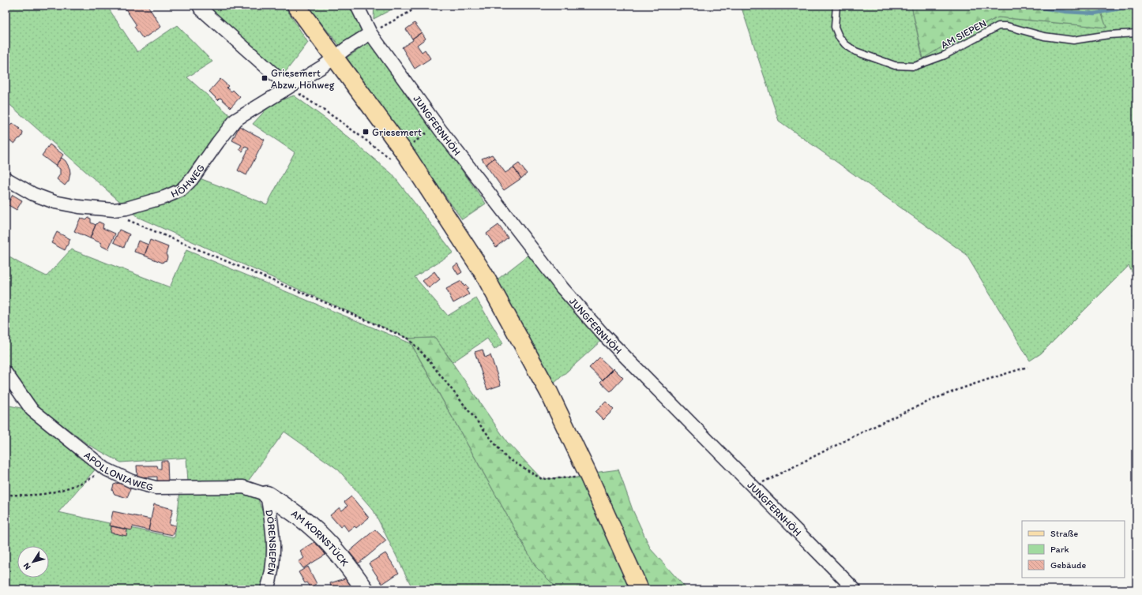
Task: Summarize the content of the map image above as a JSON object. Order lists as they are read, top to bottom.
{
  "streets": {
    "street": [
      "JUNGFERNHÖH",
      "HÖHWEG",
      "APOLLONIAWEG",
      "AM KORNSTÜCK",
      "DÖRENSIEPEN"
    ],
    "lane": ["AM SIEPEN"]
  },
  "crossings": [
    ["JUNGFERNHÖH", "HÖHWEG"],
    ["APOLLONIAWEG", "AM KORNSTÜCK"],
    ["APOLLONIAWEG", "DÖRENSIEPEN"],
    ["AM KORNSTÜCK", "DÖRENSIEPEN"]
  ],
  "places": {
    "transit": ["Griesemert Abzw. Höhweg", "Griesemert"]
  },
  "legend": ["Straße", "Park", "Gebäude"],
  "north": "bottom left"
}
